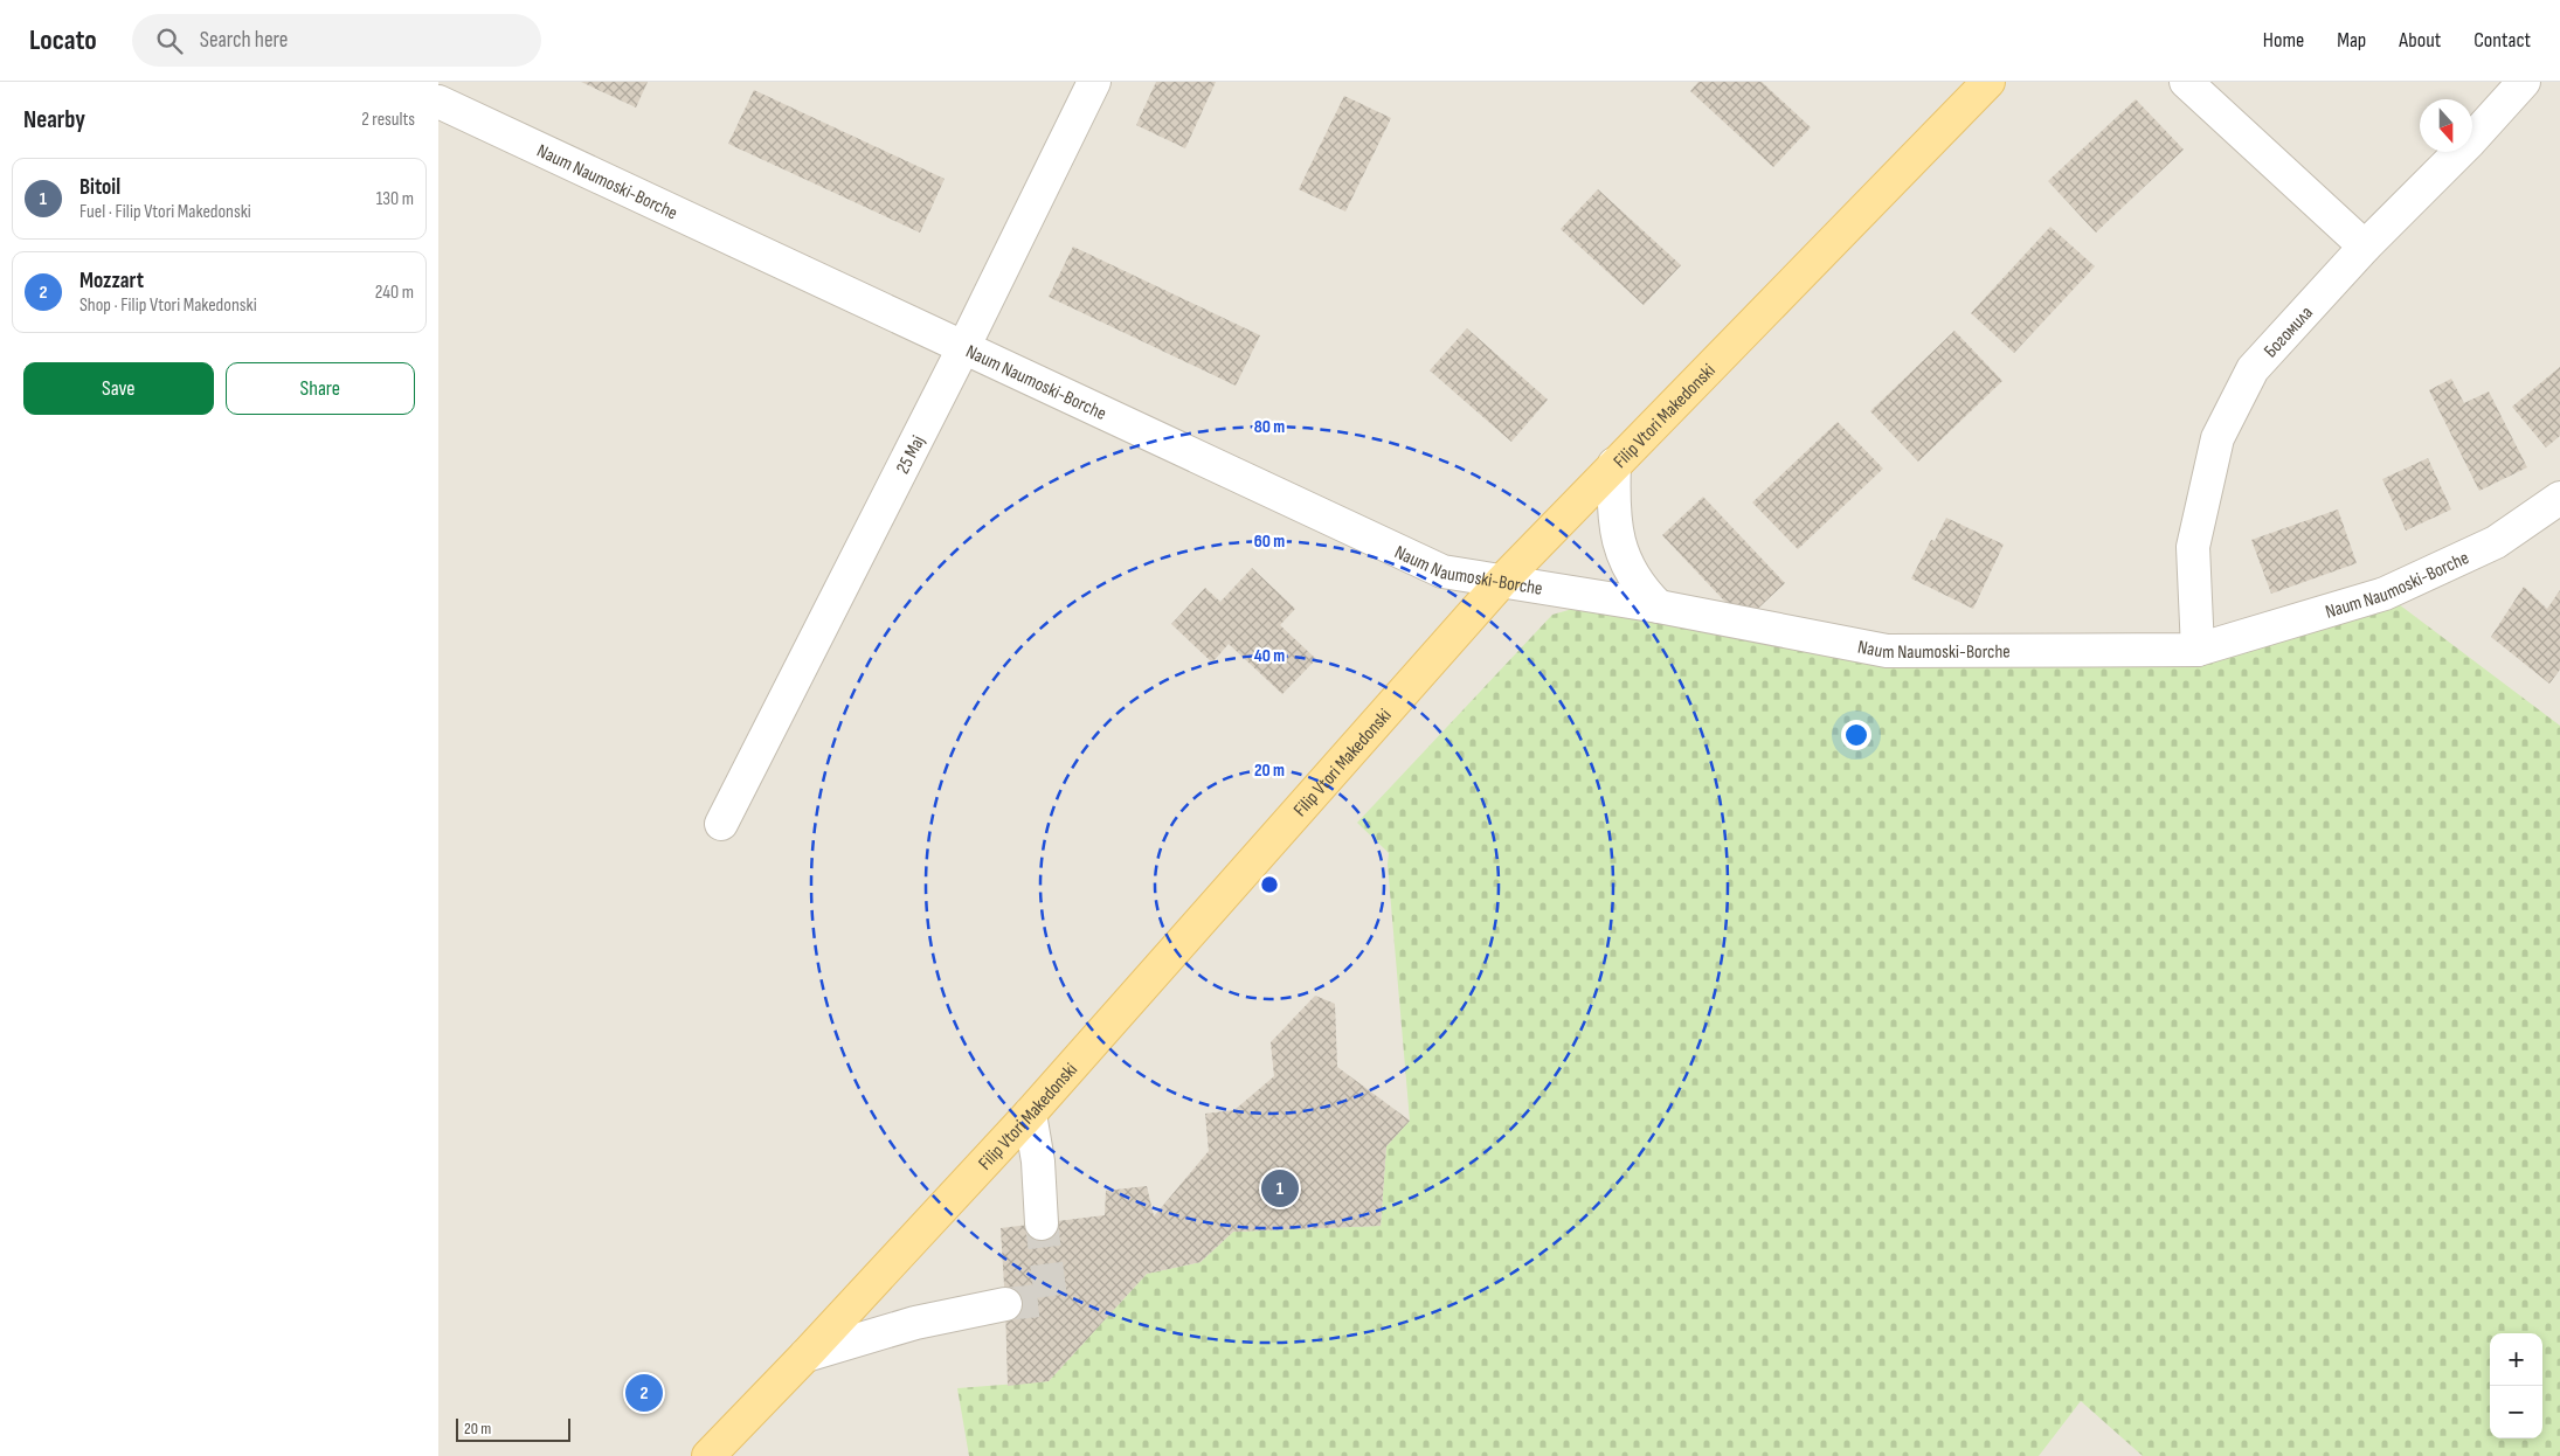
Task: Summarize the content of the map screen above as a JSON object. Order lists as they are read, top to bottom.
{
  "streets": {
    "main road": ["Filip Vtori Makedonski"],
    "street": ["Naum Naumoski-Borche", "Богомила", "25 Maj"]
  },
  "crossings": [
    ["Naum Naumoski-Borche", "Богомила"],
    ["Naum Naumoski-Borche", "Filip Vtori Makedonski"],
    ["Naum Naumoski-Borche", "25 Maj"]
  ],
  "scale_bar": "20 m",
  "north": "bottom",
  "page": {
    "header": "Locato",
    "search": "Search here",
    "nav": [
      "Home",
      "Map",
      "About",
      "Contact"
    ],
    "heading": ["Nearby", "2 results"],
    "list": [
      {
        "mark": "1",
        "name": "Bitoil",
        "note": "Fuel · Filip Vtori Makedonski",
        "value": "130 m"
      },
      {
        "mark": "2",
        "name": "Mozzart",
        "note": "Shop · Filip Vtori Makedonski",
        "value": "240 m"
      }
    ],
    "buttons": ["Save", "Share"],
    "pins": ["1", "2"],
    "map_buttons": ["+", "−"],
    "scale": "20 m"
  },
  "rings": [
    "80 m",
    "60 m",
    "40 m",
    "20 m"
  ]
}
